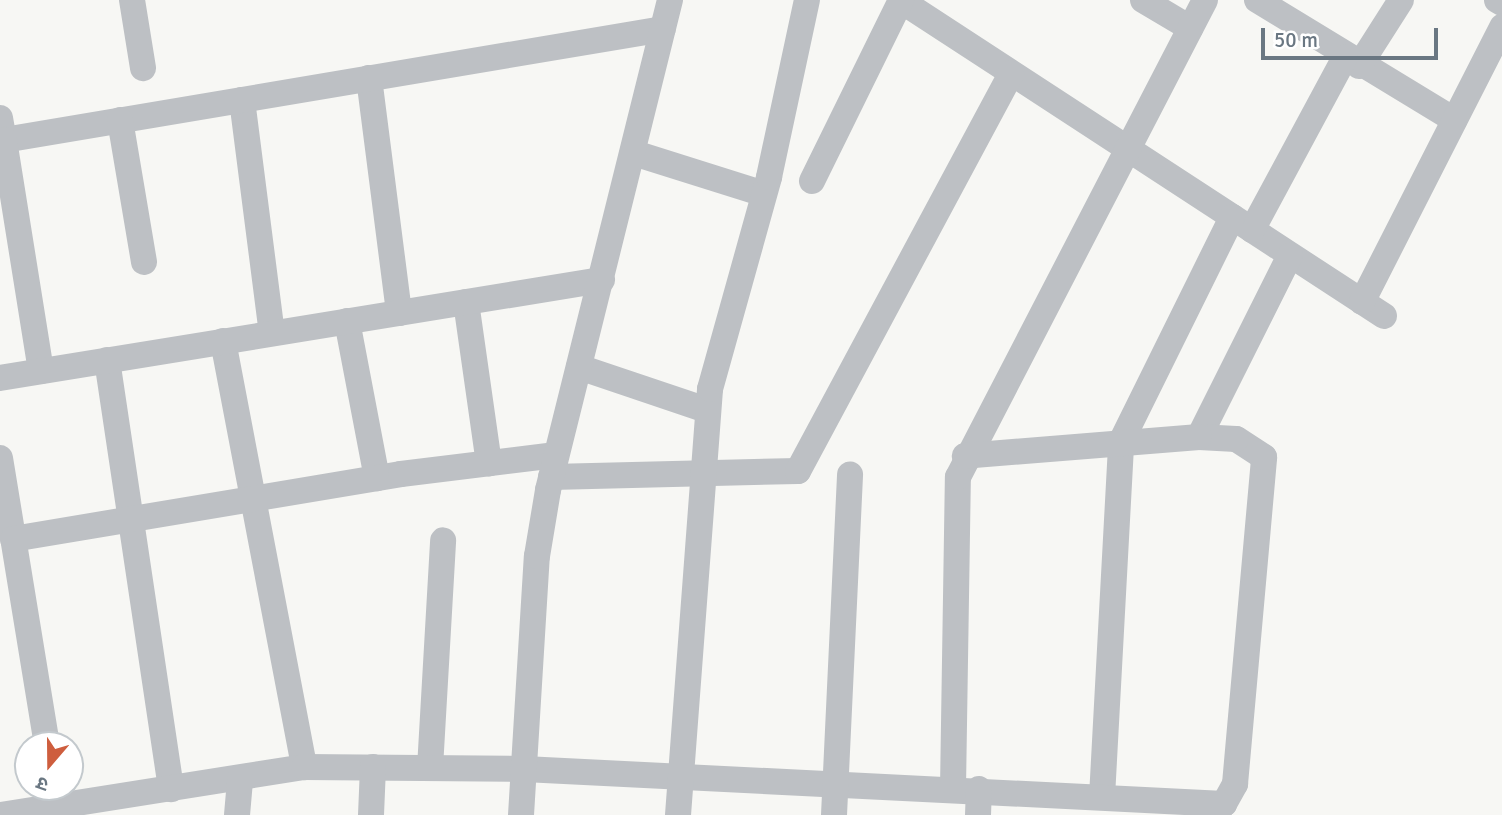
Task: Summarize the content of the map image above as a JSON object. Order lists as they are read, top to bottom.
{
  "scale_bar": "50 m",
  "north": "bottom"
}
